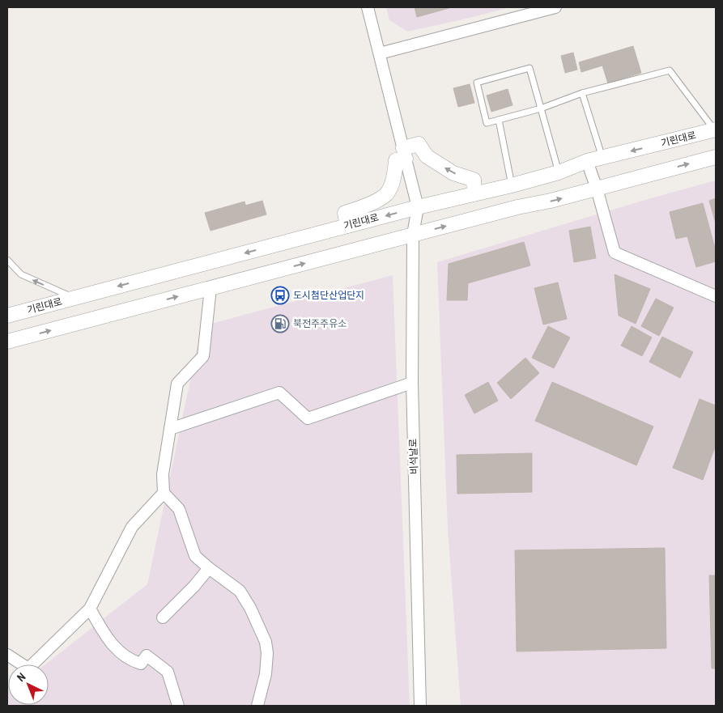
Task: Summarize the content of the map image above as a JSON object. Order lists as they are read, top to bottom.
{
  "streets": {
    "street": ["기린대로", "비석날로"]
  },
  "crossings": [
    ["기린대로", "비석날로"]
  ],
  "places": {
    "bus stop": ["도시첨단산업단지"],
    "fuel station": ["북전주주유소"]
  },
  "north": "top left"
}
